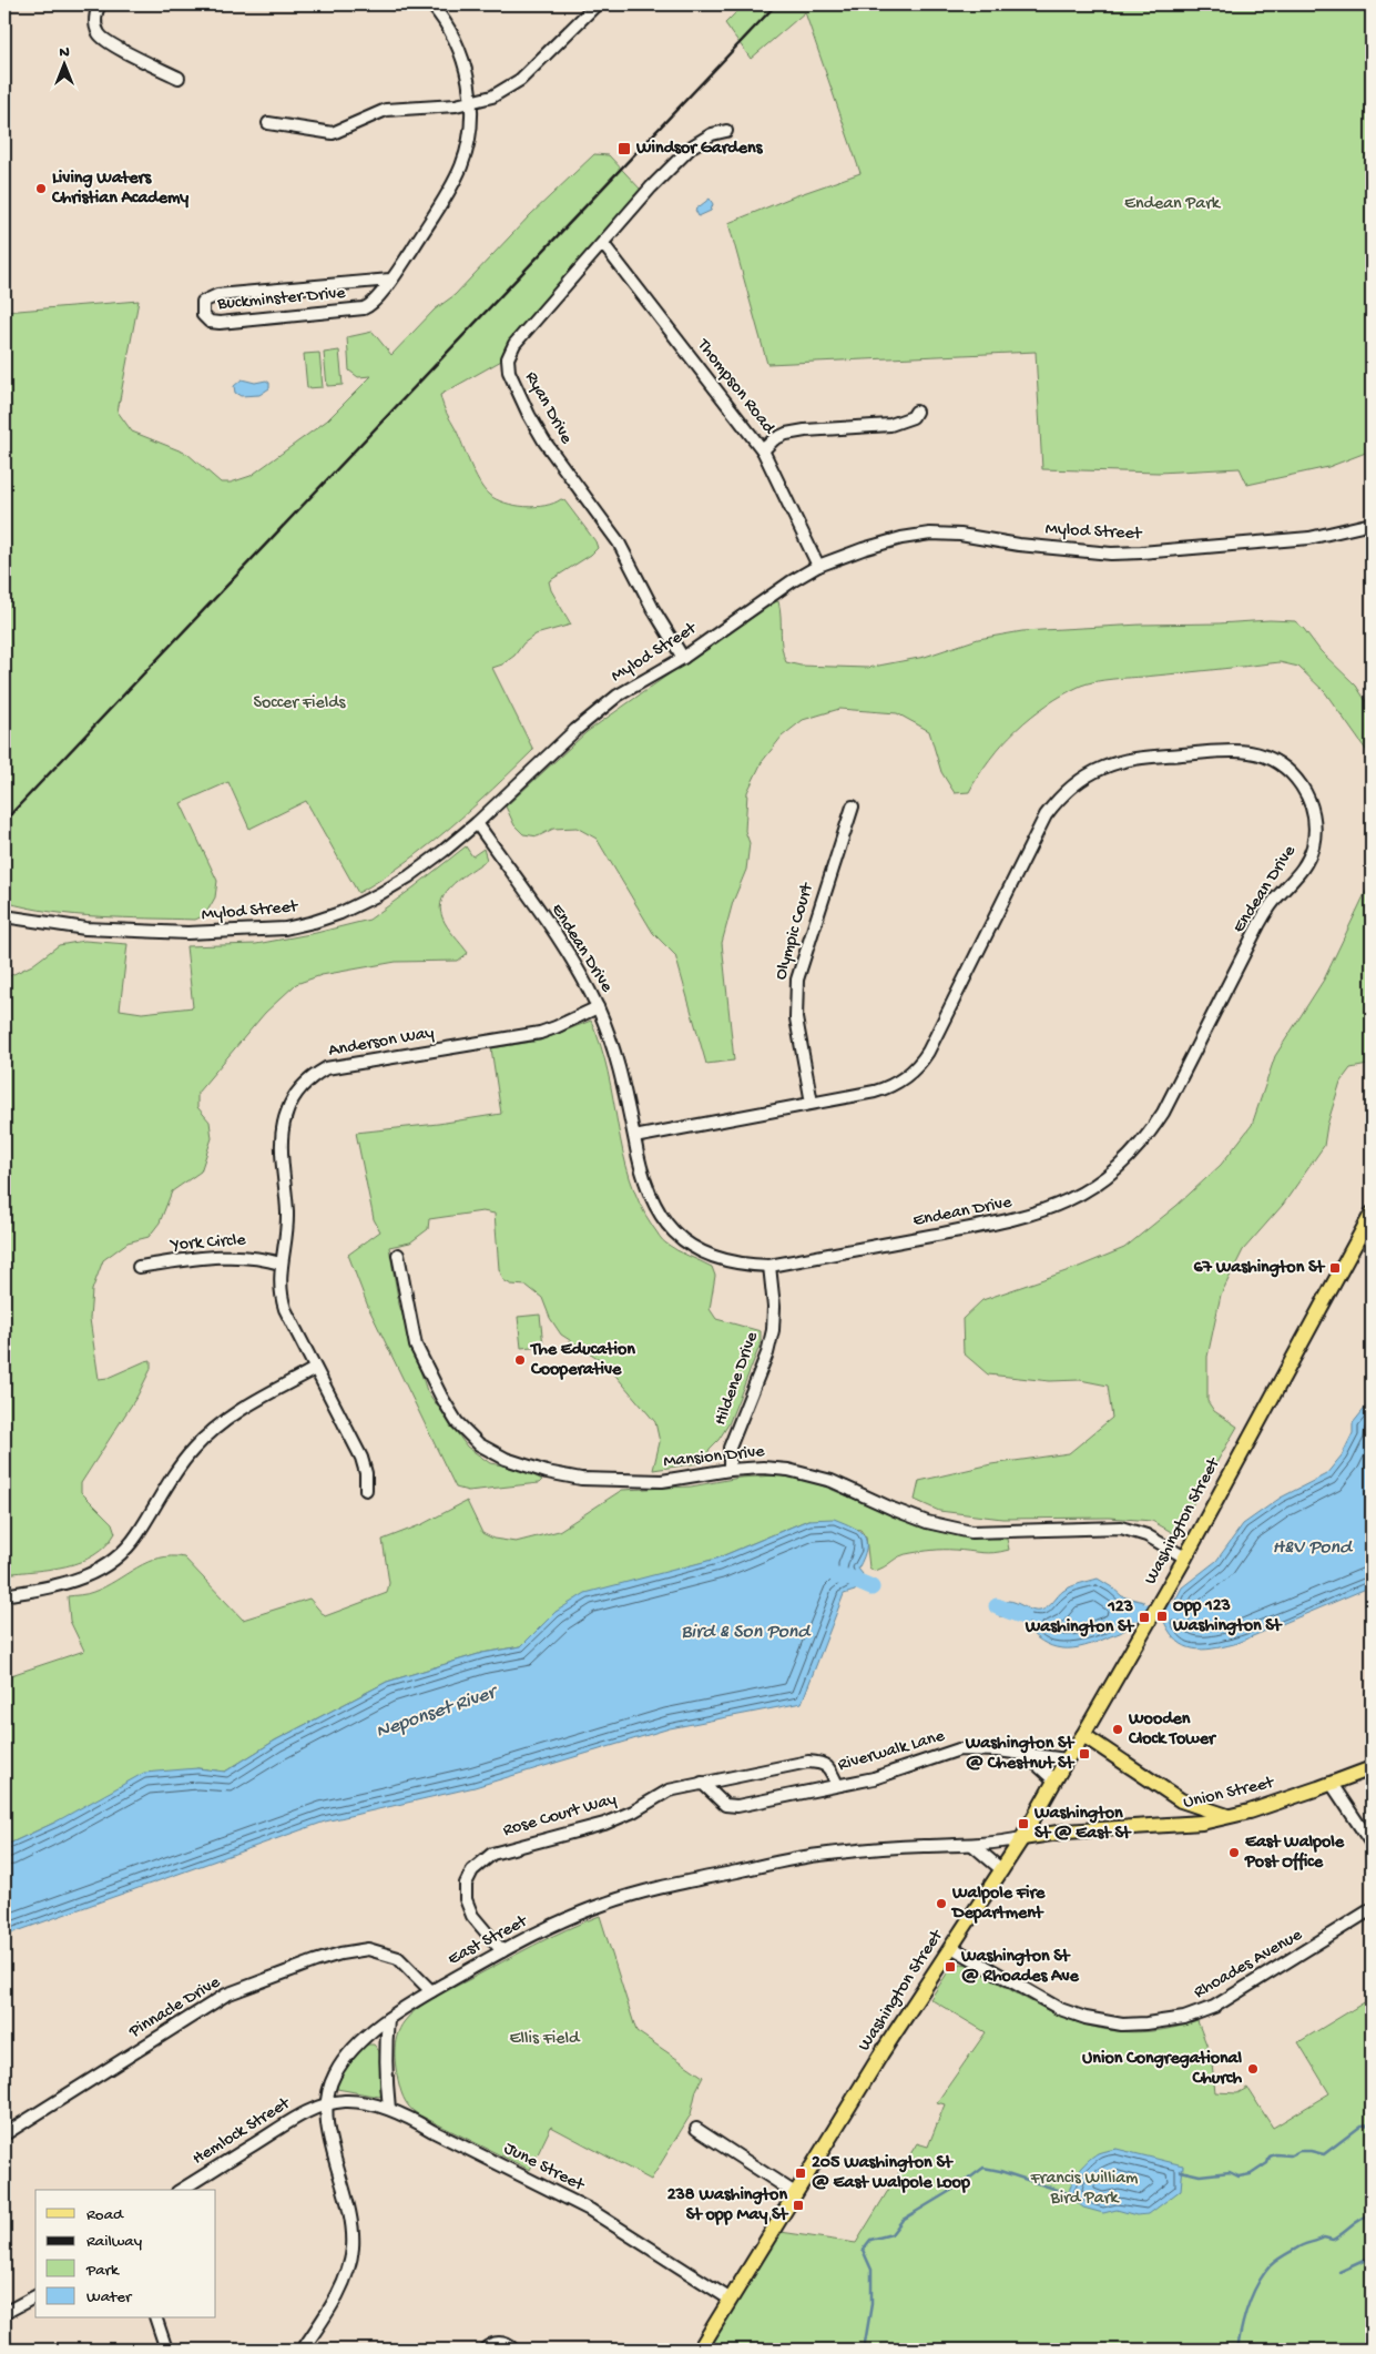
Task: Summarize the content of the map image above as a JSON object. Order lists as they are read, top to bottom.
{
  "streets": {
    "main road": ["Washington Street", "Union Street"],
    "street": [
      "Buckminster Drive",
      "Thompson Road",
      "Ryan Drive",
      "Mylod Street",
      "Endean Drive",
      "Olympic Court",
      "Anderson Way",
      "York Circle",
      "Hildene Drive",
      "Mansion Drive",
      "Riverwalk Lane",
      "Rose Court Way",
      "East Street",
      "Rhoades Avenue",
      "Pinnacle Drive",
      "Hemlock Street",
      "June Street"
    ]
  },
  "crossings": [
    ["Thompson Road", "Ryan Drive"],
    ["Thompson Road", "Mylod Street"],
    ["Ryan Drive", "Mylod Street"],
    ["Mylod Street", "Endean Drive"],
    ["Endean Drive", "Olympic Court"],
    ["Endean Drive", "Anderson Way"],
    ["Endean Drive", "Hildene Drive"],
    ["Anderson Way", "York Circle"],
    ["Hildene Drive", "Mansion Drive"],
    ["Mansion Drive", "Washington Street"],
    ["Washington Street", "Riverwalk Lane"],
    ["Washington Street", "Union Street"],
    ["Washington Street", "East Street"],
    ["Washington Street", "Rhoades Avenue"],
    ["Washington Street", "June Street"],
    ["Riverwalk Lane", "Rose Court Way"],
    ["Union Street", "East Street"],
    ["Rose Court Way", "East Street"],
    ["East Street", "Pinnacle Drive"],
    ["East Street", "Hemlock Street"],
    ["East Street", "June Street"],
    ["Hemlock Street", "June Street"]
  ],
  "water": ["H&V Pond", "Bird & Son Pond", "Neponset River"],
  "parks": [
    "Endean Park",
    "Soccer Fields",
    "Ellis Field",
    "Francis William Bird Park"
  ],
  "places": {
    "transit": [
      "Windsor Gardens",
      "67 Washington St",
      "Opp 123 Washington St",
      "123 Washington St",
      "Washington St @ Chestnut St",
      "Washington St @ East St",
      "Washington St @ Rhoades Ave",
      "205 Washington St @ East Walpole Loop",
      "238 Washington St opp May St"
    ],
    "other": [
      "Living Waters Christian Academy",
      "The Education Cooperative",
      "Wooden Clock Tower",
      "East Walpole Post Office",
      "Walpole Fire Department",
      "Union Congregational Church"
    ]
  },
  "legend": [
    "Road",
    "Railway",
    "Park",
    "Water"
  ],
  "north": "top"
}
